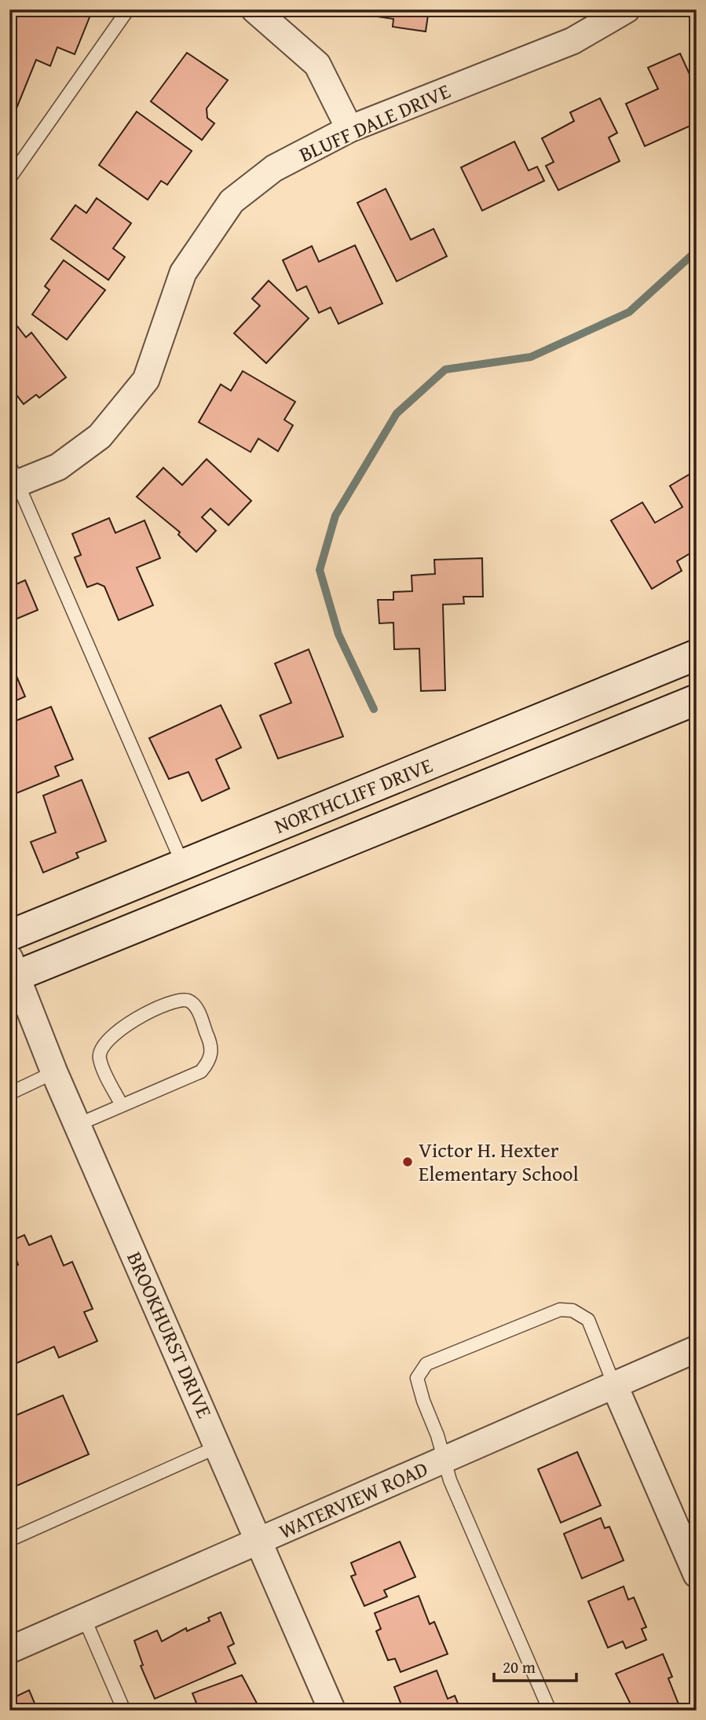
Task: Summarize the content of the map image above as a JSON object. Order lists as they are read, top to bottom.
{
  "streets": {
    "street": [
      "BLUFF DALE DRIVE",
      "NORTHCLIFF DRIVE",
      "BROOKHURST DRIVE",
      "WATERVIEW ROAD"
    ]
  },
  "crossings": [
    ["NORTHCLIFF DRIVE", "BROOKHURST DRIVE"],
    ["BROOKHURST DRIVE", "WATERVIEW ROAD"]
  ],
  "places": ["Victor H. Hexter Elementary School"],
  "scale_bar": "20 m"
}
